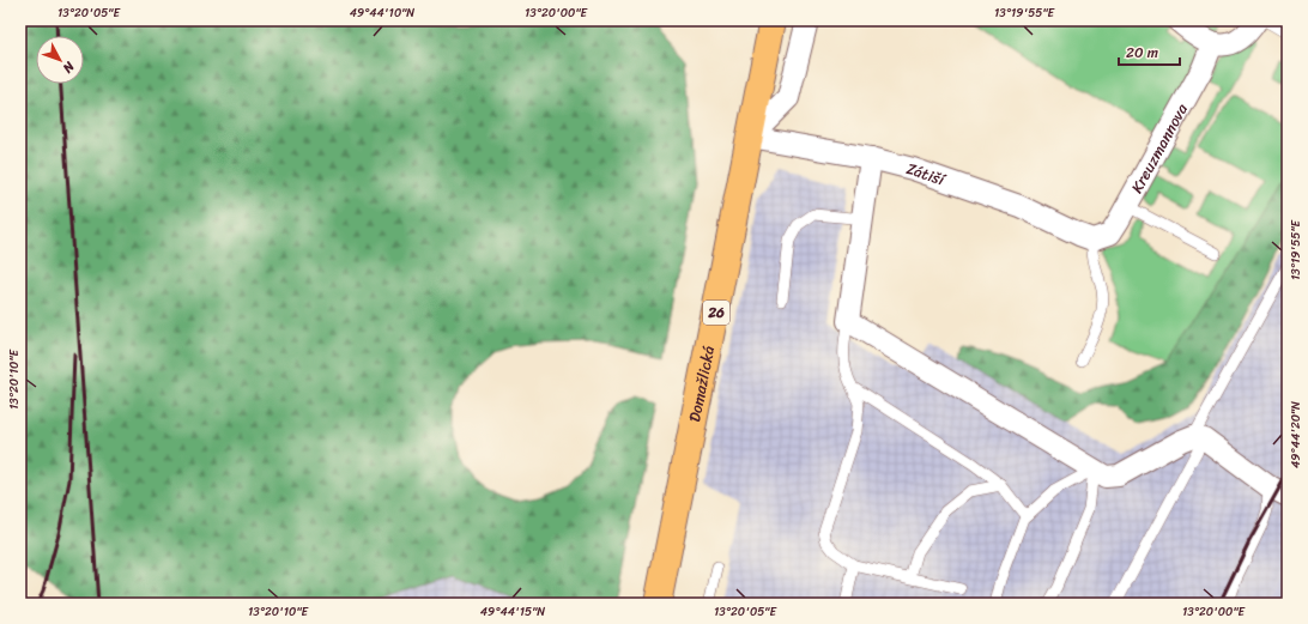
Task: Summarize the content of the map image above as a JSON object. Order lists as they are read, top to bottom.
{
  "streets": {
    "main road": ["26", "Domažlická"],
    "street": ["Kreuzmannova", "Zátiší"]
  },
  "crossings": [
    ["Kreuzmannova", "Zátiší"],
    ["Zátiší", "Domažlická"]
  ],
  "scale_bar": "20 m",
  "north": "bottom right",
  "coordinates": [
    "13°20'05\"E",
    "49°44'10\"N",
    "13°20'00\"E",
    "13°19'55\"E",
    "13°20'10\"E",
    "49°44'20\"N",
    "49°44'15\"N"
  ]
}
